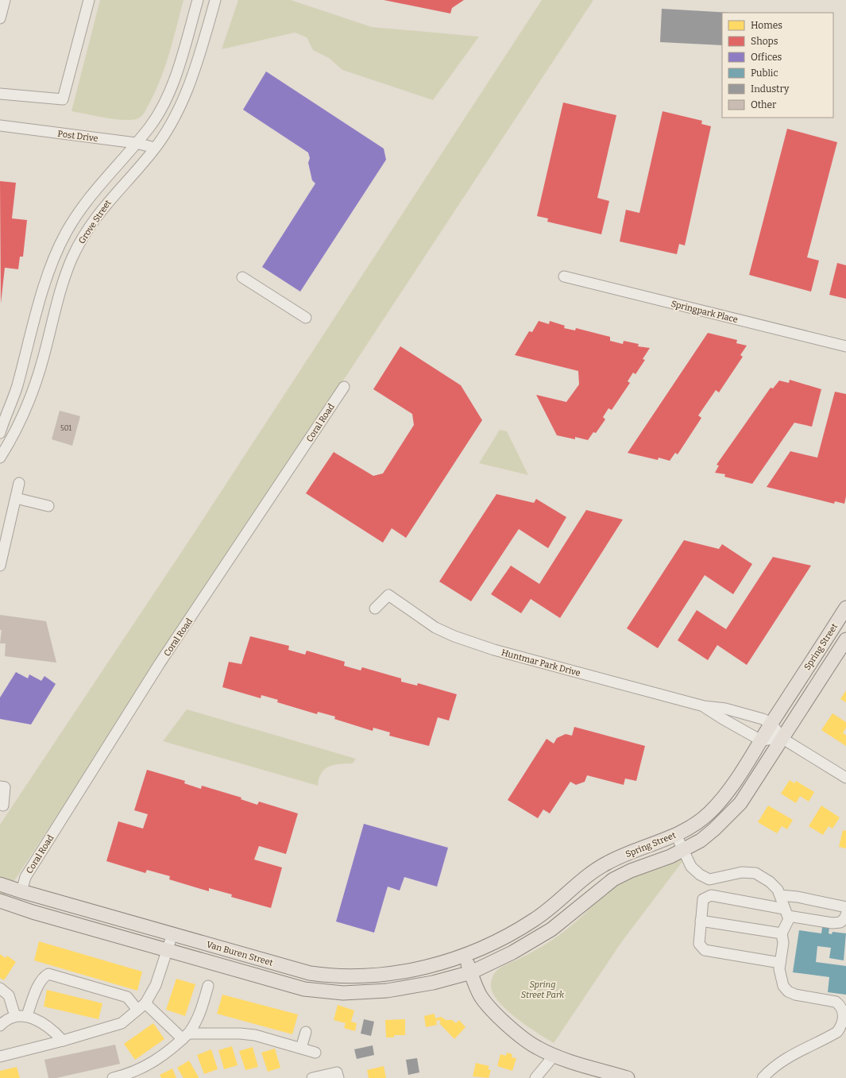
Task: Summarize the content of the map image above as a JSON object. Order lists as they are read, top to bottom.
{
  "streets": {
    "main road": ["Spring Street", "Van Buren Street"],
    "street": [
      "Post Drive",
      "Grove Street",
      "Springpark Place",
      "Coral Road",
      "Huntmar Park Drive"
    ]
  },
  "crossings": [
    ["Post Drive", "Grove Street"],
    ["Coral Road", "Van Buren Street"],
    ["Spring Street", "Huntmar Park Drive"],
    ["Spring Street", "Van Buren Street"]
  ],
  "parks": ["Spring Street Park"],
  "house_numbers": ["501"],
  "legend": [
    "Homes",
    "Shops",
    "Offices",
    "Public",
    "Industry",
    "Other"
  ]
}
